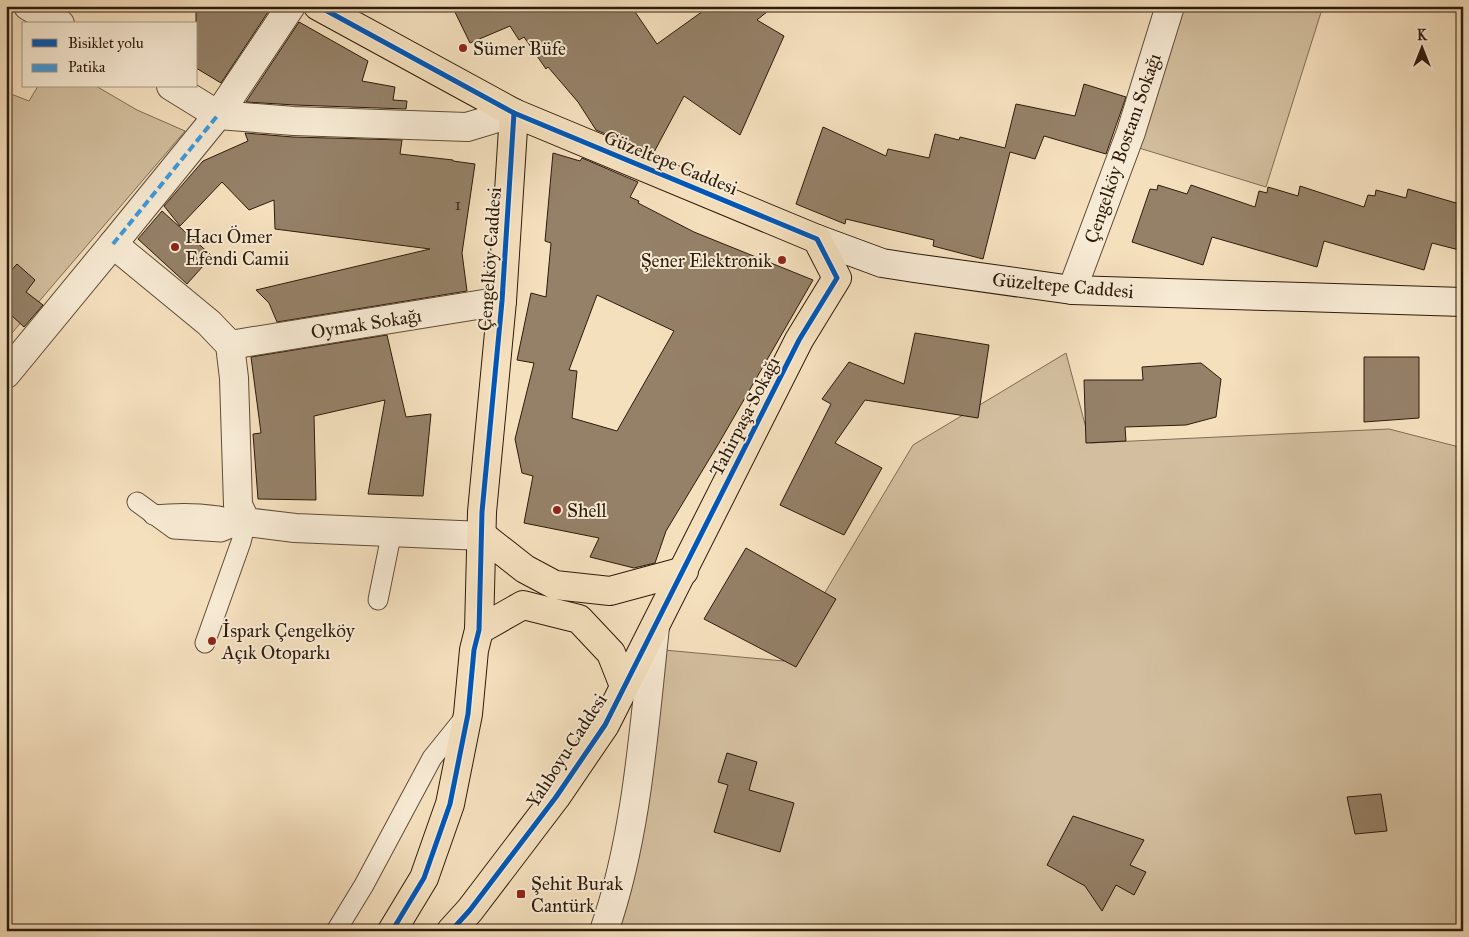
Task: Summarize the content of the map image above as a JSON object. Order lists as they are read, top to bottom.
{
  "streets": {
    "main road": [
      "Güzeltepe Caddesi",
      "Çengelköy Caddesi",
      "Tahirpaşa Sokağı",
      "Yalıboyu Caddesi"
    ],
    "street": ["Çengelköy Bostanı Sokağı", "Oymak Sokağı"]
  },
  "crossings": [
    ["Çengelköy Bostanı Sokağı", "Güzeltepe Caddesi"],
    ["Güzeltepe Caddesi", "Çengelköy Caddesi"],
    ["Çengelköy Caddesi", "Oymak Sokağı"],
    ["Tahirpaşa Sokağı", "Yalıboyu Caddesi"]
  ],
  "places": {
    "other": [
      "Sümer Büfe",
      "Hacı Ömer Efendi Camii",
      "Şener Elektronik",
      "Shell",
      "İspark Çengelköy Açık Otoparkı"
    ],
    "transit": ["Şehit Burak Cantürk"]
  },
  "house_numbers": ["1"],
  "legend": ["Bisiklet yolu", "Patika"],
  "north": "top"
}
